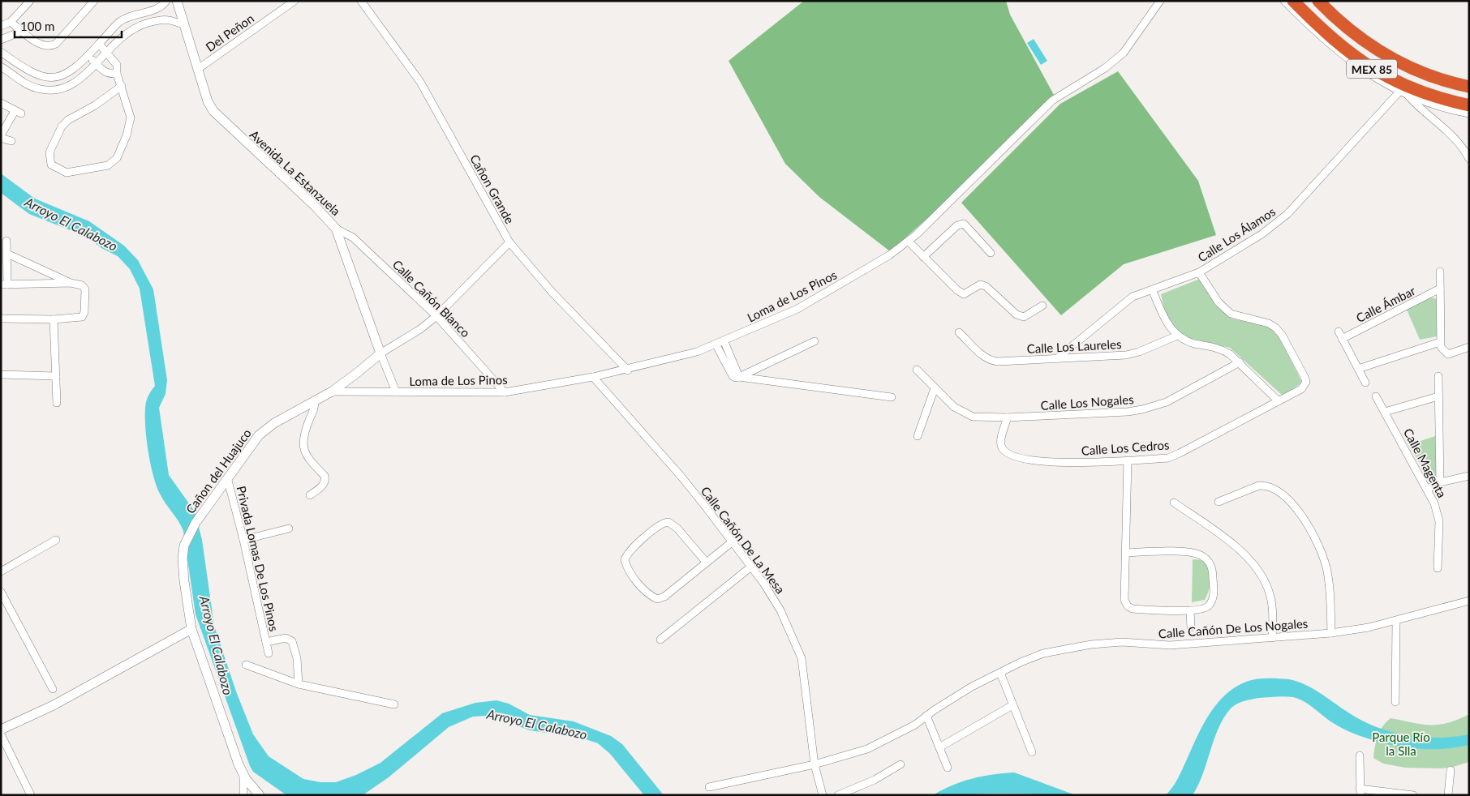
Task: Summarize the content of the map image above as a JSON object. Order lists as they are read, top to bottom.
{
  "streets": {
    "highway": ["MEX 85"],
    "street": [
      "Del Peñon",
      "Avenida La Estanzuela",
      "Cañon Grande",
      "Calle Los Álamos",
      "Loma de Los Pinos",
      "Calle Cañón Blanco",
      "Calle Ámbar",
      "Calle Los Laureles",
      "Calle Los Nogales",
      "Calle Los Cedros",
      "Calle Magenta",
      "Cañon del Huajuco",
      "Calle Cañón De La Mesa",
      "Privada Lomas De Los Pinos",
      "Calle Cañón De Los Nogales"
    ]
  },
  "crossings": [
    ["Del Peñon", "Avenida La Estanzuela"],
    ["Avenida La Estanzuela", "Loma de Los Pinos"],
    ["Avenida La Estanzuela", "Calle Cañón Blanco"],
    ["Avenida La Estanzuela", "Cañon del Huajuco"],
    ["Cañon Grande", "Loma de Los Pinos"],
    ["Calle Los Álamos", "Calle Los Laureles"],
    ["Calle Los Álamos", "Calle Los Cedros"],
    ["Loma de Los Pinos", "Calle Cañón Blanco"],
    ["Loma de Los Pinos", "Cañon del Huajuco"],
    ["Loma de Los Pinos", "Calle Cañón De La Mesa"],
    ["Calle Los Nogales", "Calle Los Cedros"],
    ["Cañon del Huajuco", "Privada Lomas De Los Pinos"],
    ["Calle Cañón De La Mesa", "Calle Cañón De Los Nogales"]
  ],
  "water": ["Arroyo El Calabozo"],
  "parks": ["Parque Río la Slla"],
  "scale_bar": "100 m"
}
